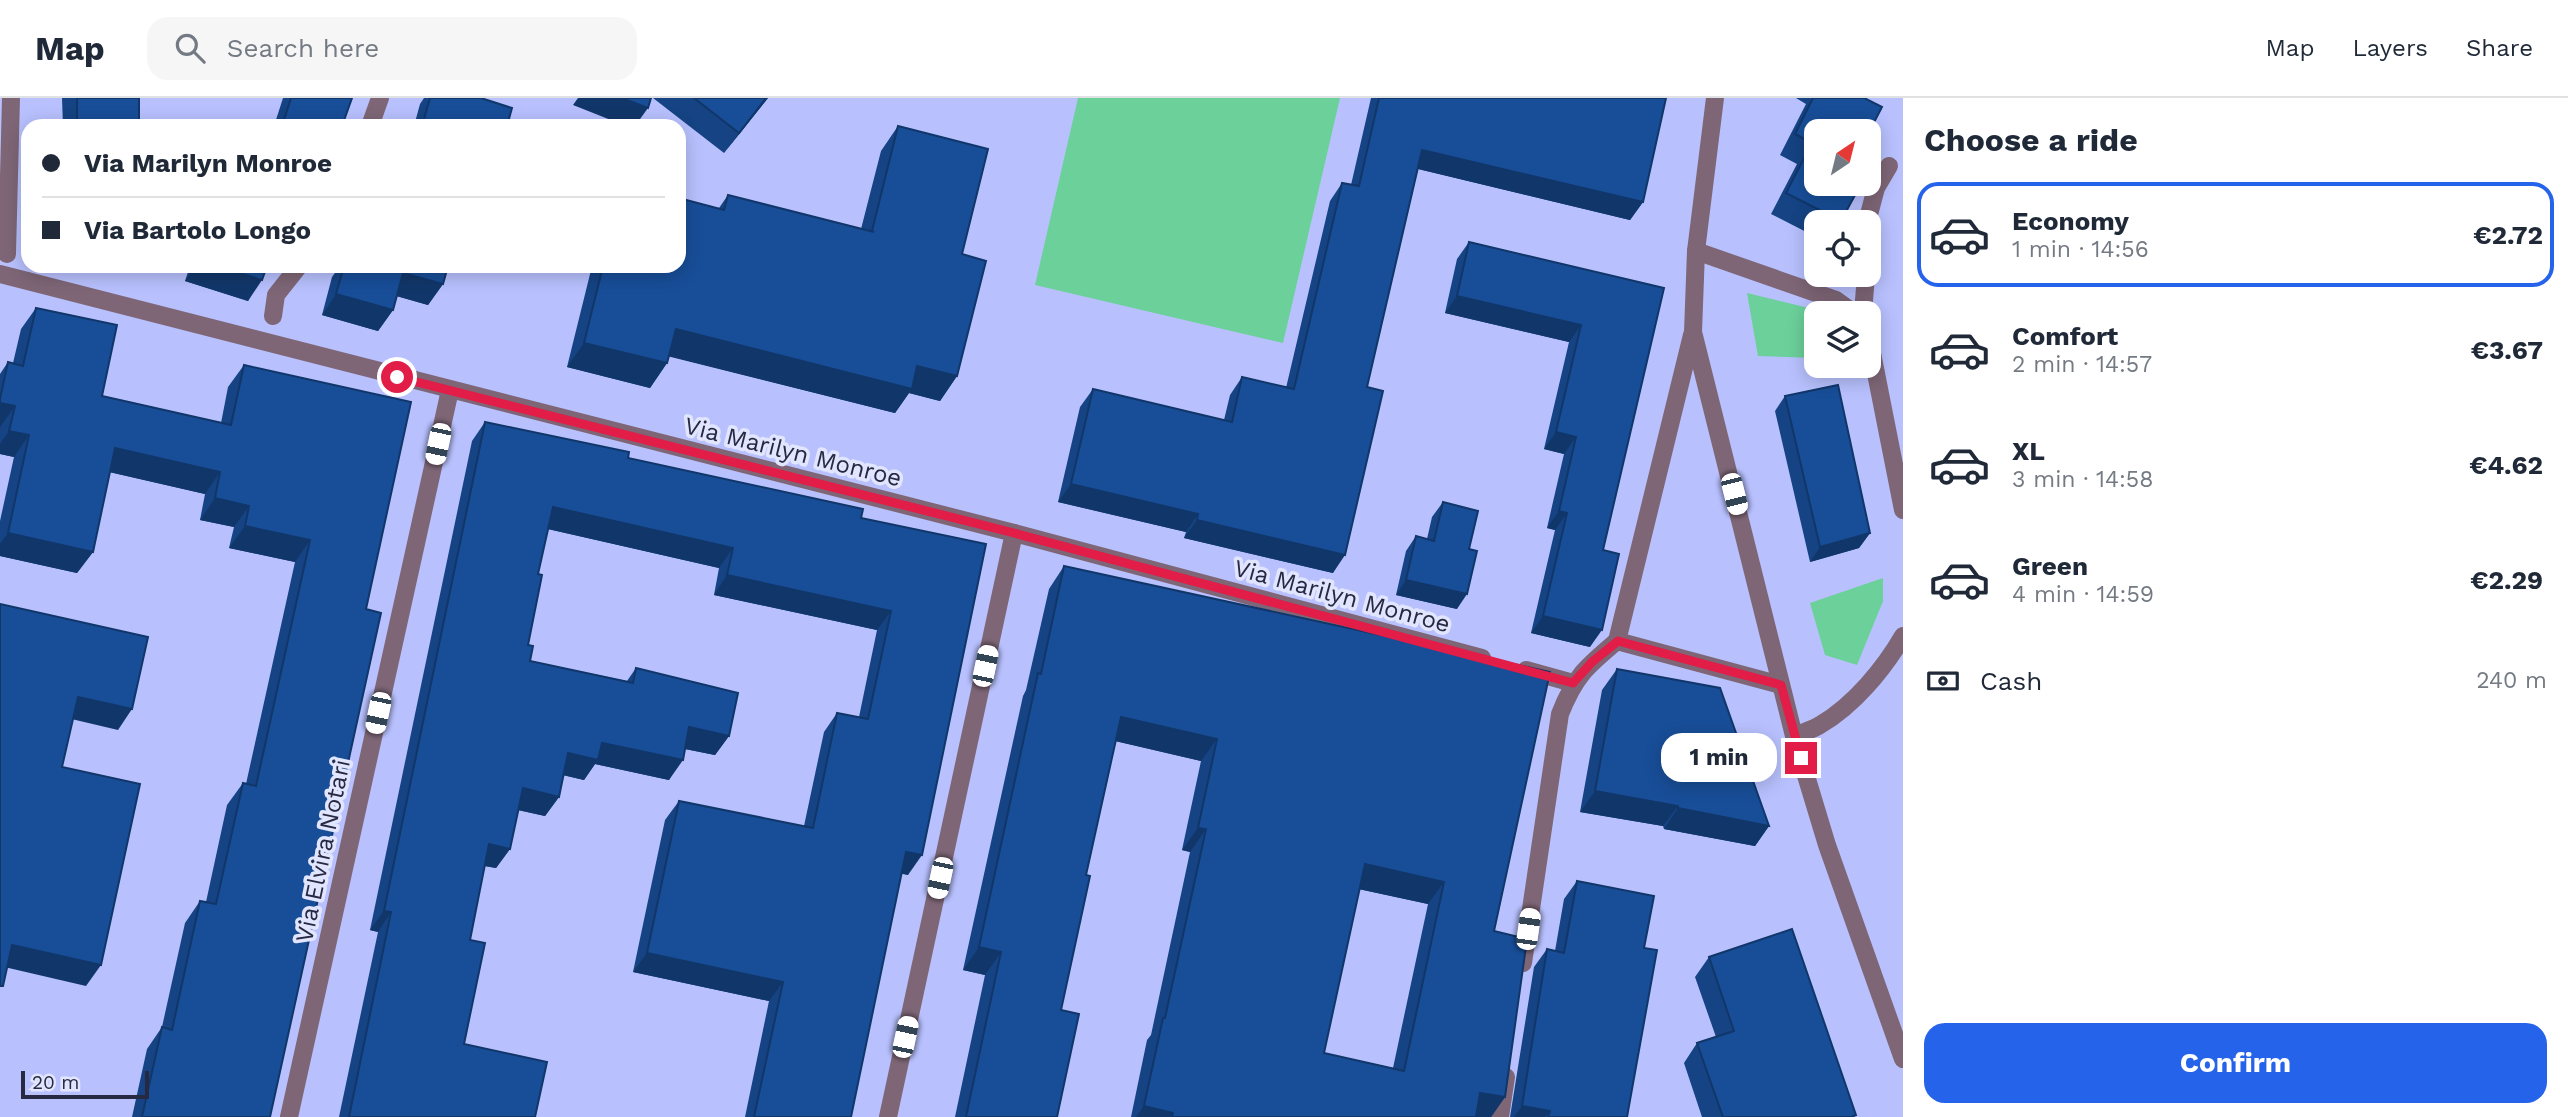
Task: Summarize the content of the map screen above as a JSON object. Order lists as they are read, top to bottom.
{
  "streets": {
    "street": ["Via Marilyn Monroe", "Via Elvira Notari"]
  },
  "crossings": [
    ["Via Marilyn Monroe", "Via Elvira Notari"]
  ],
  "scale_bar": "20 m",
  "north": "top right",
  "page": {
    "header": "Map",
    "search": "Search here",
    "nav": ["Map", "Layers", "Share"],
    "heading": "Choose a ride",
    "banner": ["Via Marilyn Monroe", "Via Bartolo Longo"],
    "list": [
      {
        "name": "Economy",
        "note": "1 min · 14:56",
        "value": "€2.72"
      },
      {
        "name": "Comfort",
        "note": "2 min · 14:57",
        "value": "€3.67"
      },
      {
        "name": "XL",
        "note": "3 min · 14:58",
        "value": "€4.62"
      },
      {
        "name": "Green",
        "note": "4 min · 14:59",
        "value": "€2.29"
      }
    ],
    "pay": ["Cash", "240 m"],
    "bubble": "1 min",
    "buttons": "Confirm",
    "scale": "20 m"
  }
}
